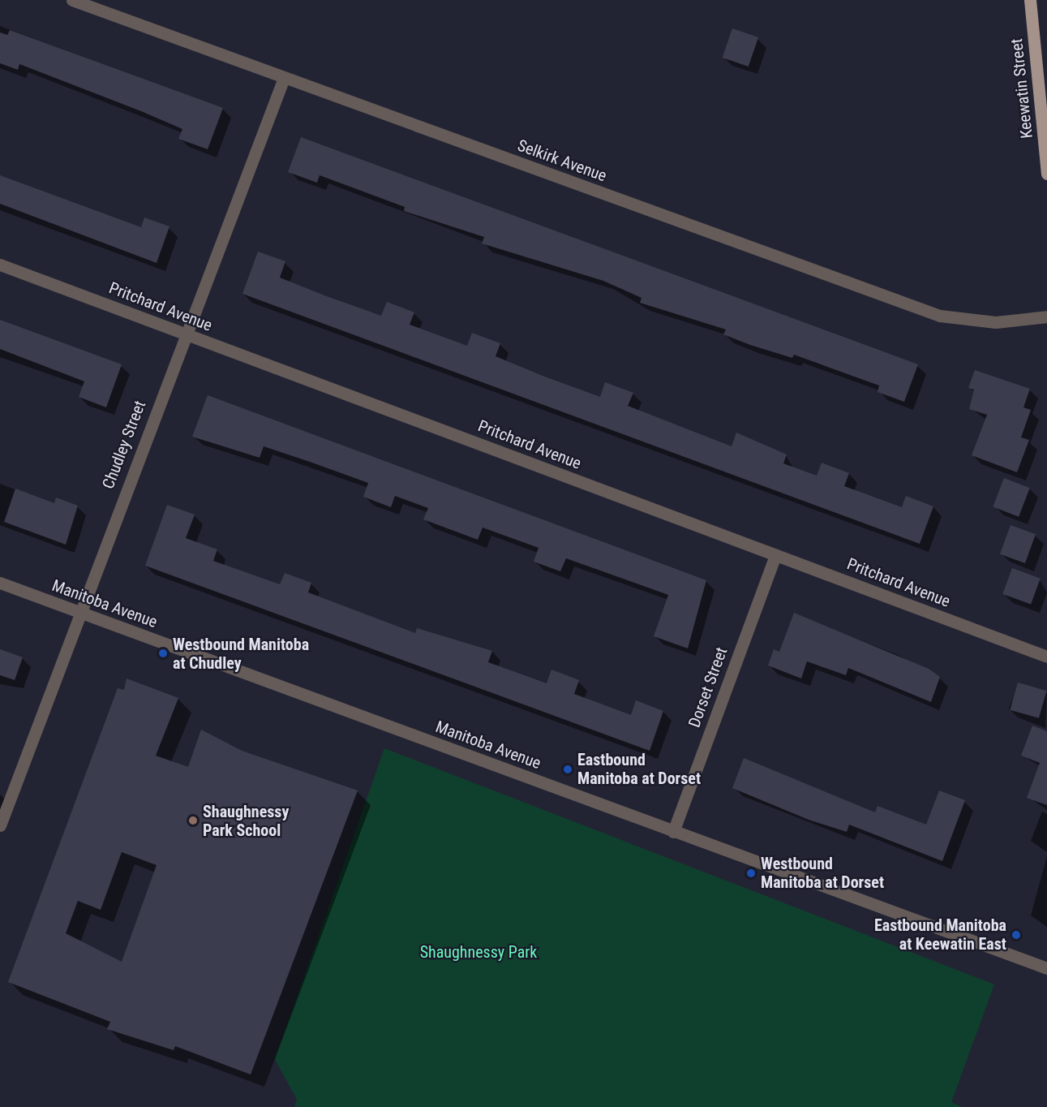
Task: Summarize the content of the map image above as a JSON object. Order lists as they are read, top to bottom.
{
  "streets": {
    "main road": ["Keewatin Street"],
    "street": [
      "Selkirk Avenue",
      "Pritchard Avenue",
      "Chudley Street",
      "Manitoba Avenue",
      "Dorset Street"
    ]
  },
  "crossings": [
    ["Selkirk Avenue", "Chudley Street"],
    ["Pritchard Avenue", "Chudley Street"],
    ["Pritchard Avenue", "Dorset Street"],
    ["Chudley Street", "Manitoba Avenue"],
    ["Manitoba Avenue", "Dorset Street"]
  ],
  "parks": ["Shaughnessy Park"],
  "places": [
    "Westbound Manitoba at Chudley",
    "Eastbound Manitoba at Dorset",
    "Shaughnessy Park School",
    "Westbound Manitoba at Dorset",
    "Eastbound Manitoba at Keewatin East"
  ]
}
